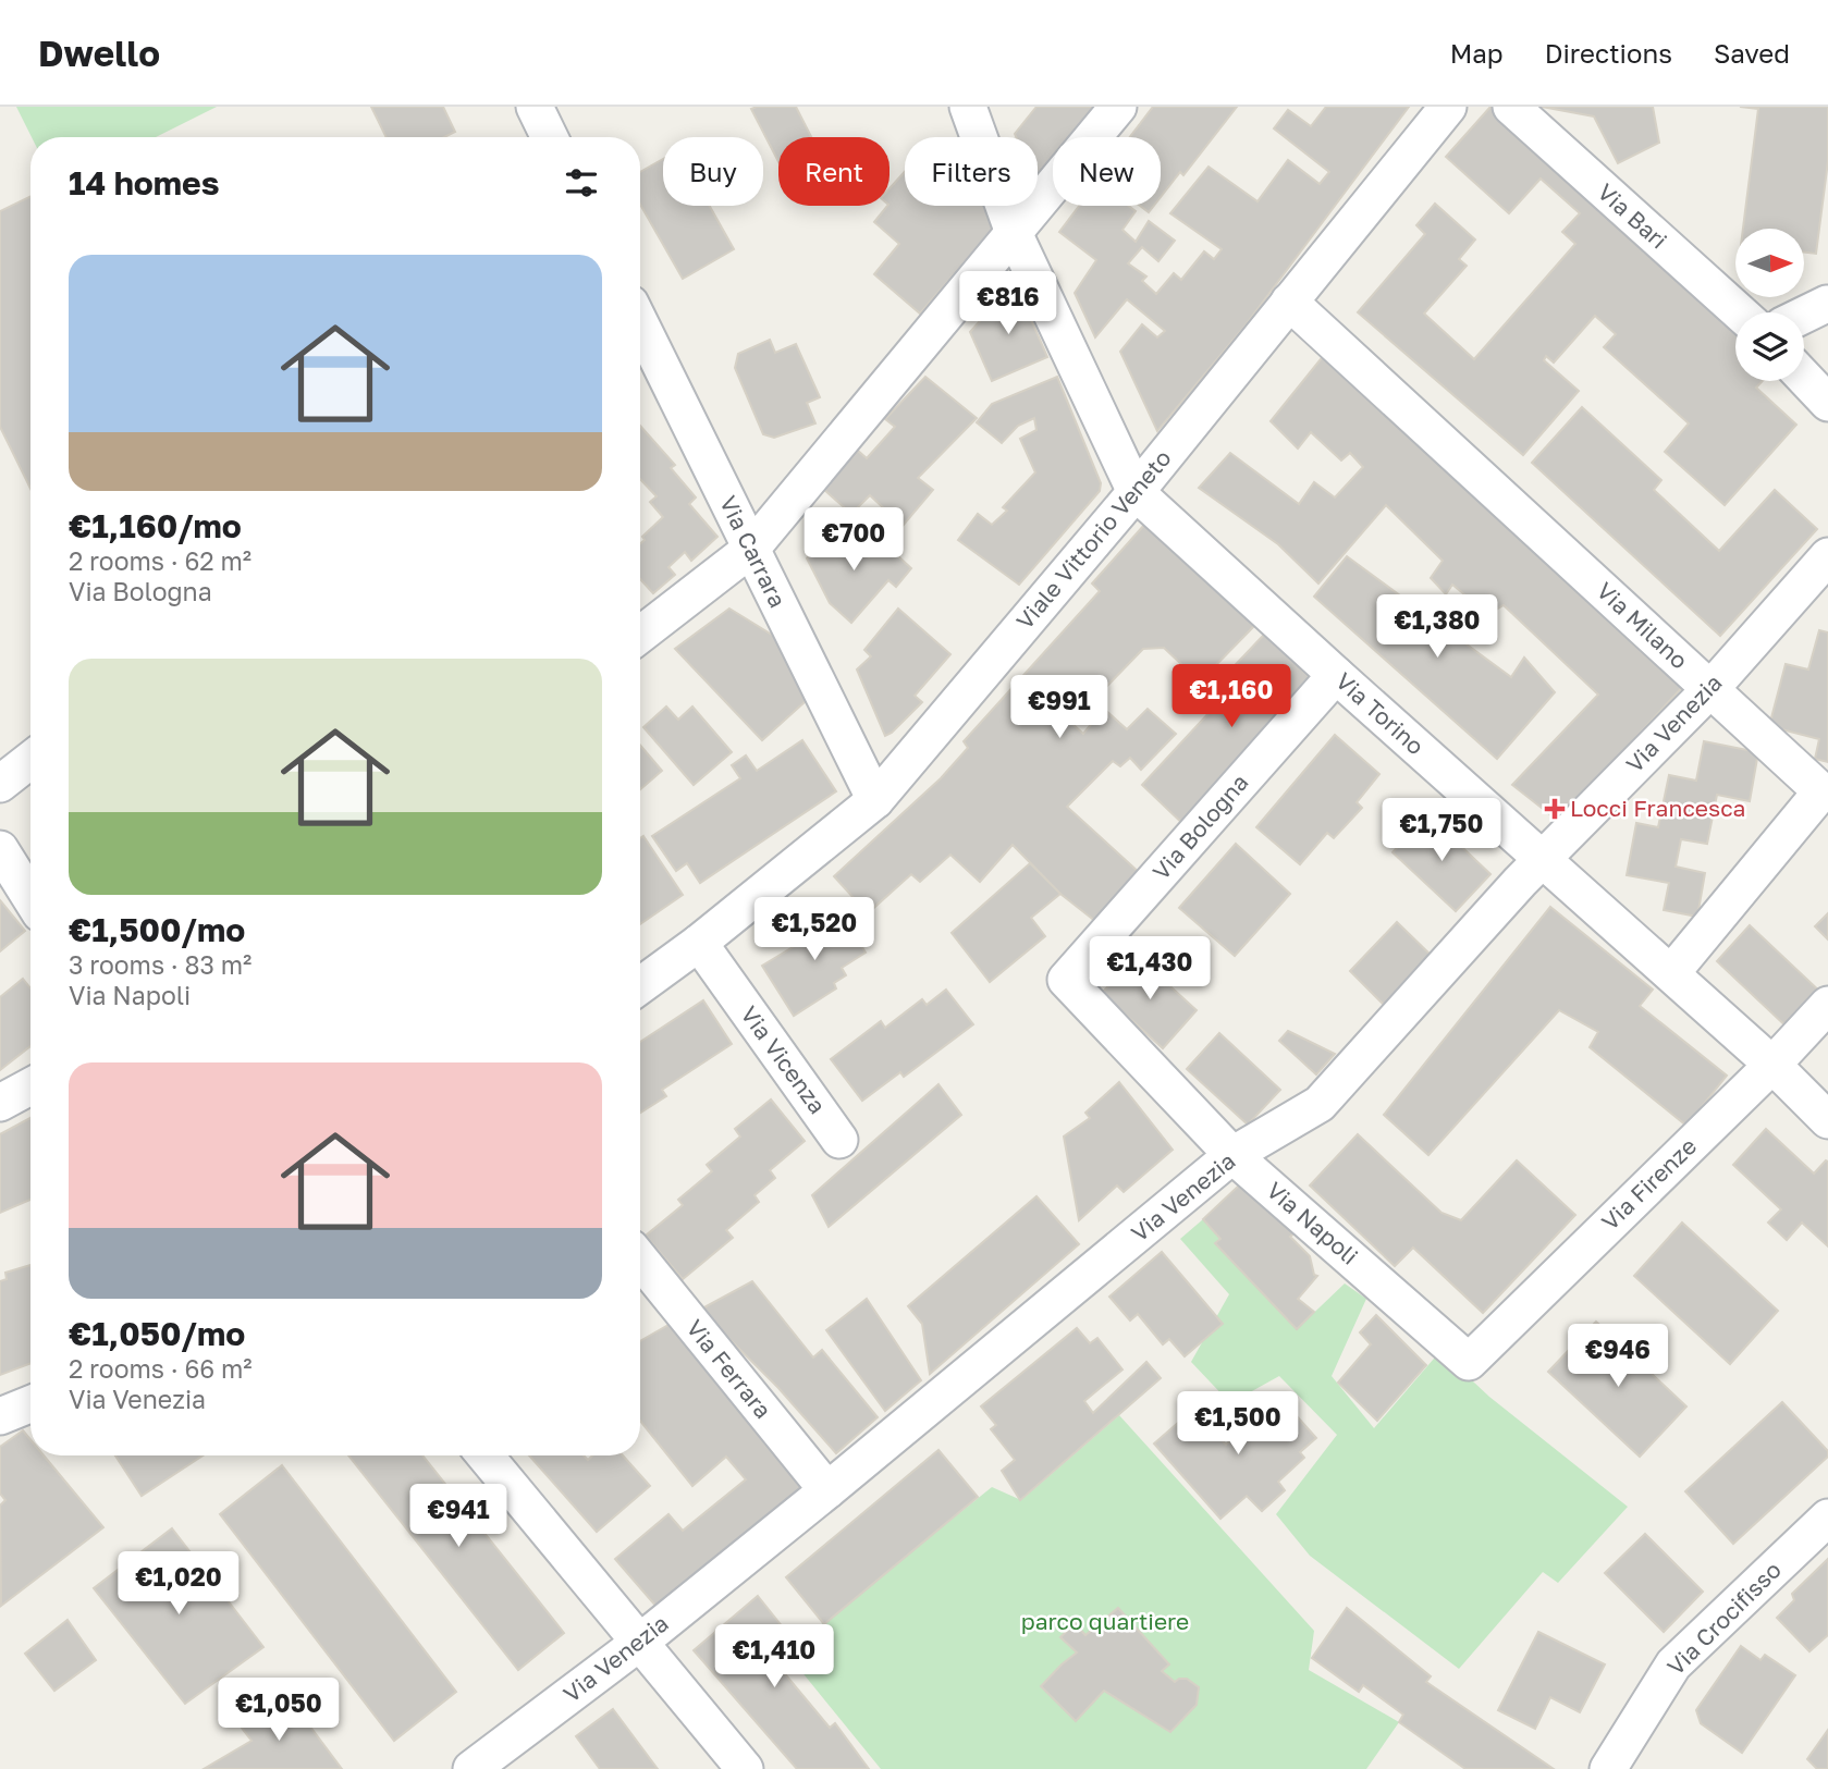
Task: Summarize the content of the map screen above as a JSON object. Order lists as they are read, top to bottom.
{
  "streets": {
    "street": [
      "Via Bari",
      "Viale Vittorio Veneto",
      "Via Carrara",
      "Via Milano",
      "Via Torino",
      "Via Venezia",
      "Via Bologna",
      "Via Vicenza",
      "Via Firenze",
      "Via Napoli",
      "Via Ferrara",
      "Via Crocifisso"
    ]
  },
  "crossings": [
    ["Viale Vittorio Veneto", "Via Carrara"],
    ["Viale Vittorio Veneto", "Via Milano"],
    ["Viale Vittorio Veneto", "Via Torino"],
    ["Viale Vittorio Veneto", "Via Vicenza"],
    ["Via Milano", "Via Torino"],
    ["Via Milano", "Via Venezia"],
    ["Via Torino", "Via Venezia"],
    ["Via Torino", "Via Bologna"],
    ["Via Torino", "Via Firenze"],
    ["Via Venezia", "Via Napoli"],
    ["Via Venezia", "Via Ferrara"],
    ["Via Bologna", "Via Napoli"],
    ["Via Firenze", "Via Napoli"]
  ],
  "parks": ["parco quartiere"],
  "places": {
    "health": ["Locci Francesca"]
  },
  "north": "right",
  "page": {
    "header": "Dwello",
    "nav": ["Map", "Directions", "Saved"],
    "chip": [
      "Buy",
      "Rent",
      "Filters",
      "New"
    ],
    "heading": "14 homes",
    "list": [
      {
        "name": "€1,160/mo",
        "note": "2 rooms · 62 m² · Via Bologna"
      },
      {
        "name": "€1,500/mo",
        "note": "3 rooms · 83 m² · Via Napoli"
      },
      {
        "name": "€1,050/mo",
        "note": "2 rooms · 66 m² · Via Venezia"
      }
    ],
    "price": [
      "€816",
      "€700",
      "€1,380",
      "€1,160",
      "€991",
      "€1,750",
      "€1,520",
      "€1,430",
      "€946",
      "€1,500",
      "€941",
      "€1,020",
      "€1,410",
      "€1,050"
    ]
  }
}
